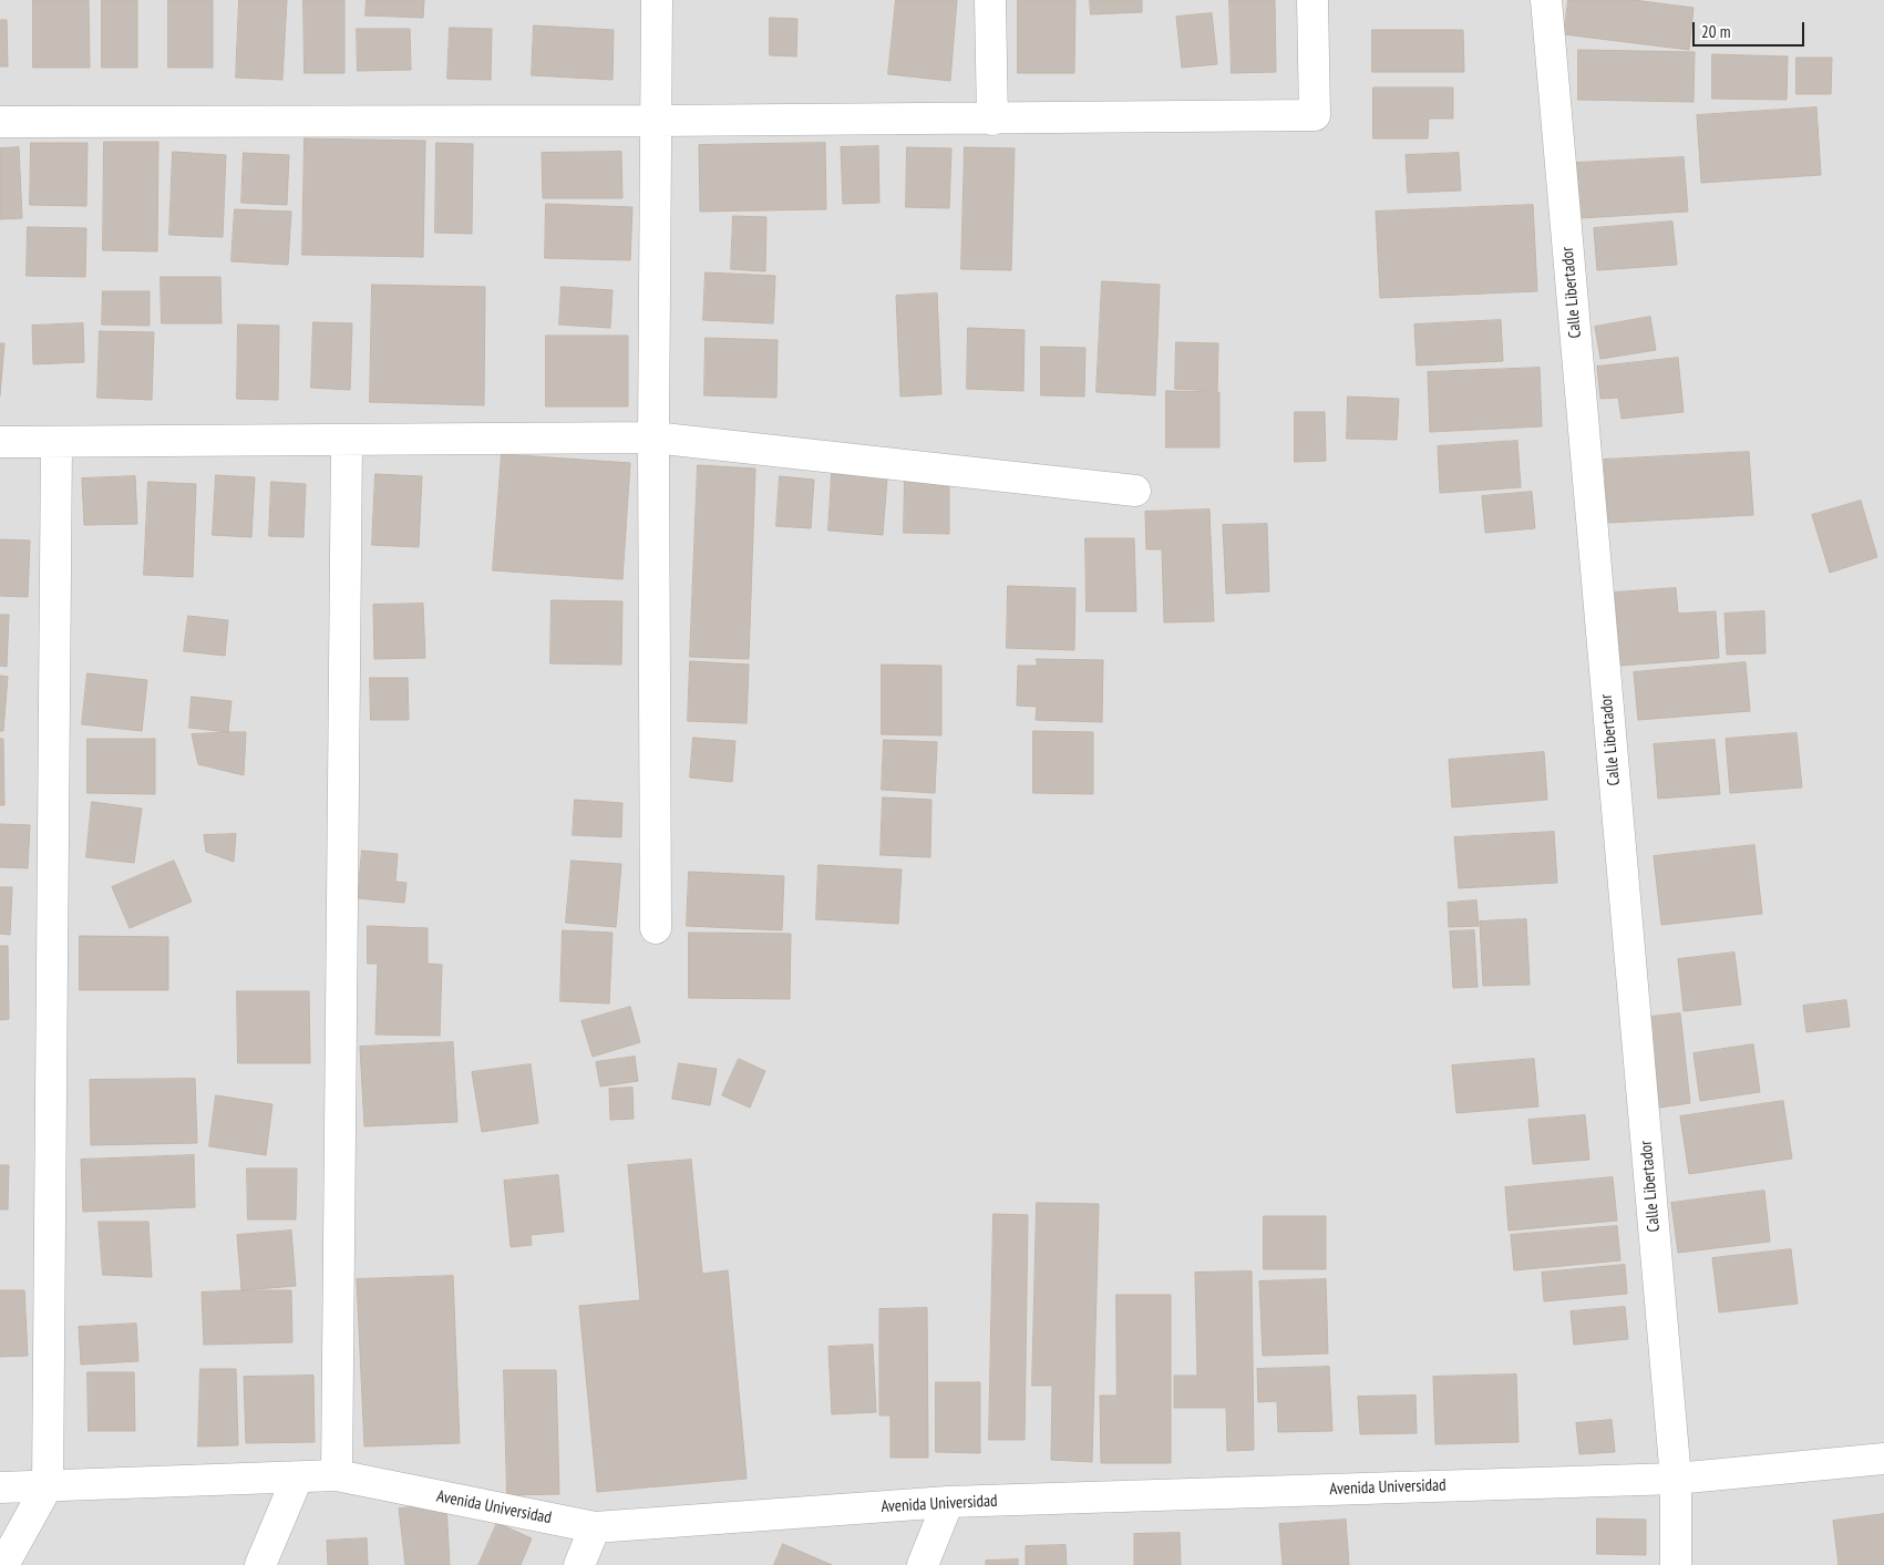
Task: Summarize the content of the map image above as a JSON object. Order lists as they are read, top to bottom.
{
  "streets": {
    "street": ["Calle Libertador", "Avenida Universidad"]
  },
  "crossings": [
    ["Calle Libertador", "Avenida Universidad"]
  ],
  "scale_bar": "20 m"
}
